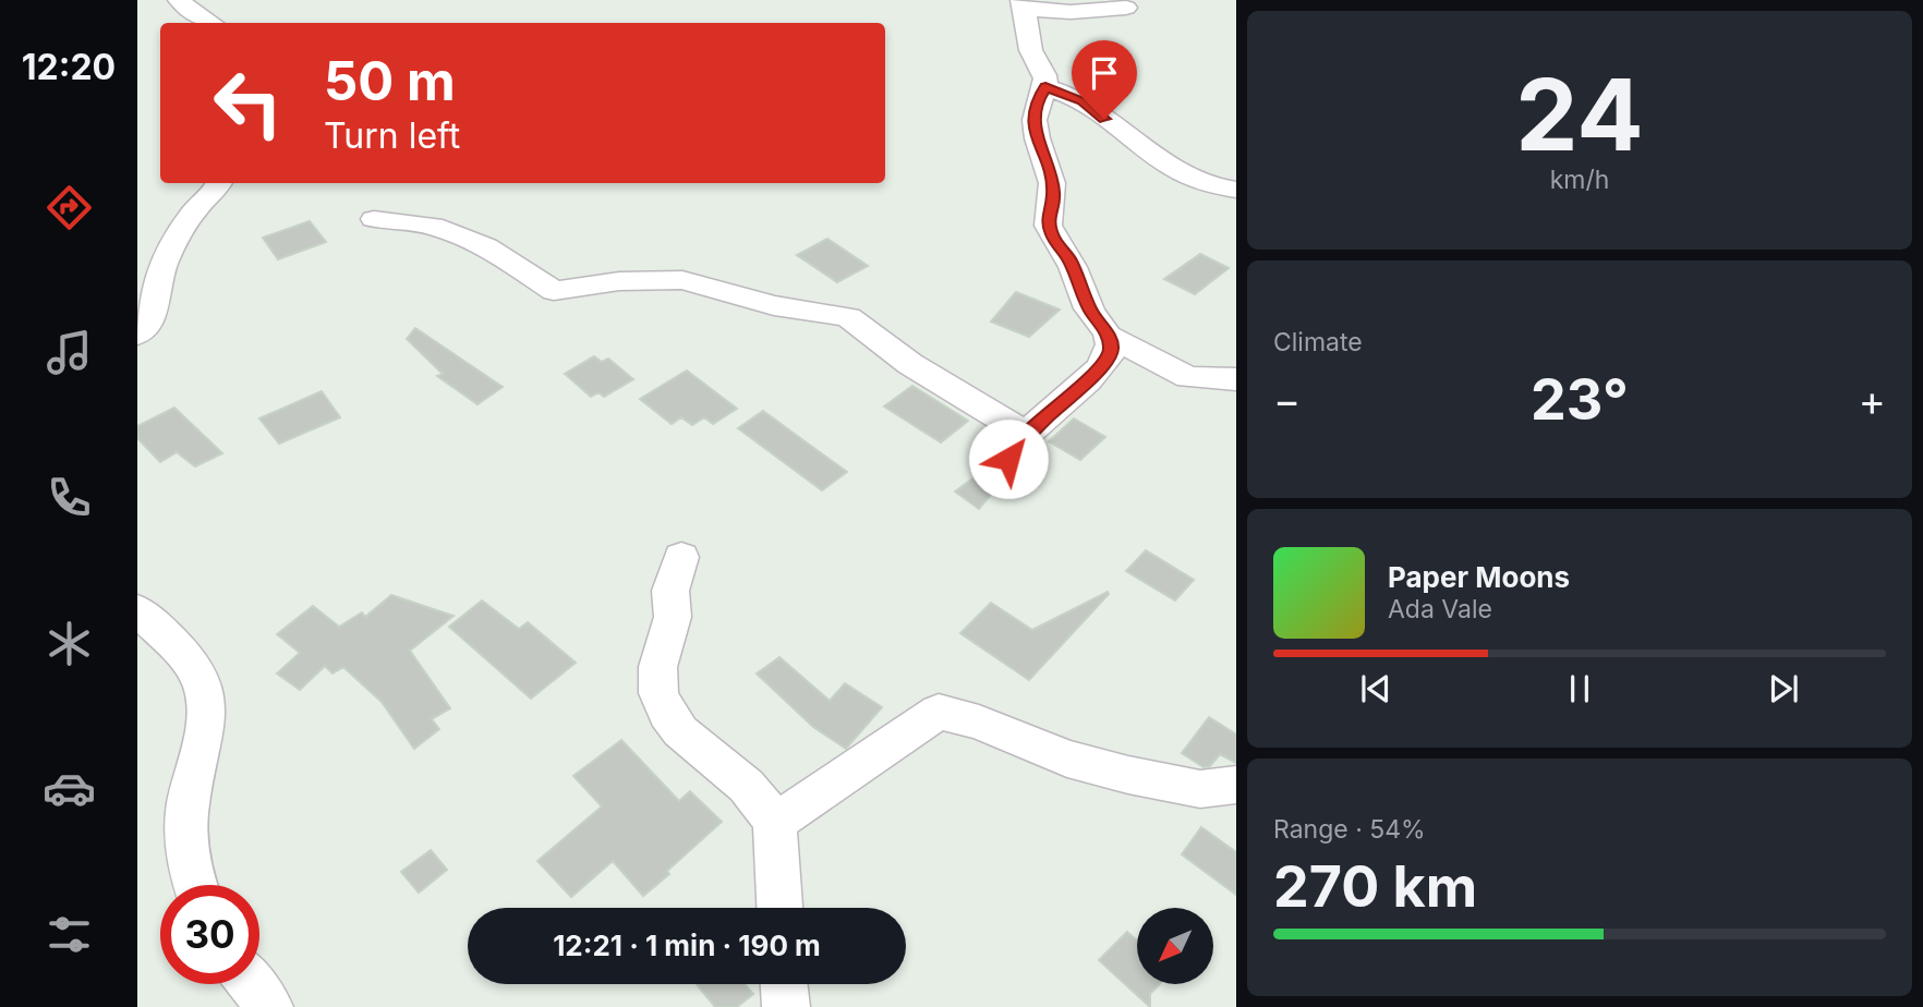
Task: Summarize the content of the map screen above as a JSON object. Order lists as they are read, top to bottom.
{
  "north": "bottom left",
  "page": {
    "tabs": "12:20",
    "tile": [
      ["24", "km/h"],
      "Climate",
      ["Range · 54%", "270 km"]
    ],
    "turn": ["50 m", "Turn left"],
    "heat": ["−", "23°", "+"],
    "song": ["Paper Moons", "Ada Vale"],
    "limit": "30",
    "trip": "12:21 · 1 min · 190 m"
  }
}
